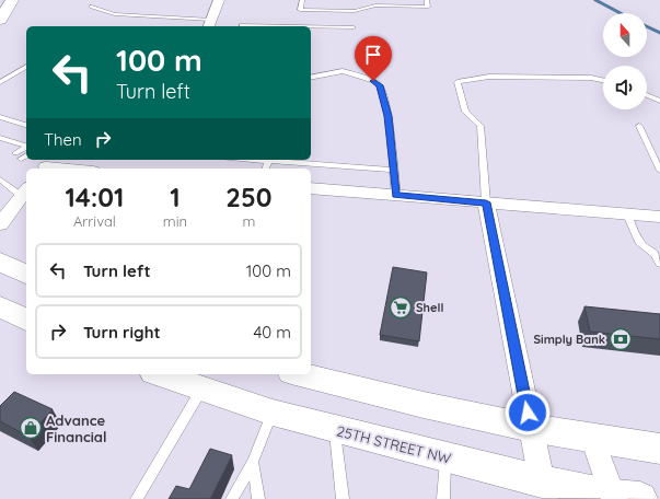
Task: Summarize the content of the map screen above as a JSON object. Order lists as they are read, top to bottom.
{
  "streets": {
    "highway": ["25TH STREET NW"]
  },
  "places": {
    "supermarket": ["Shell"],
    "bank": ["Simply Bank"],
    "shop": ["Advance Financial"]
  },
  "north": "top",
  "page": {
    "turn": ["100 m", "Turn left"],
    "then": "Then",
    "eta": [
      "14:01",
      "Arrival",
      "1",
      "min",
      "250",
      "m"
    ],
    "list": [
      {
        "name": "Turn left",
        "value": "100 m"
      },
      {
        "name": "Turn right",
        "value": "40 m"
      }
    ]
  }
}
